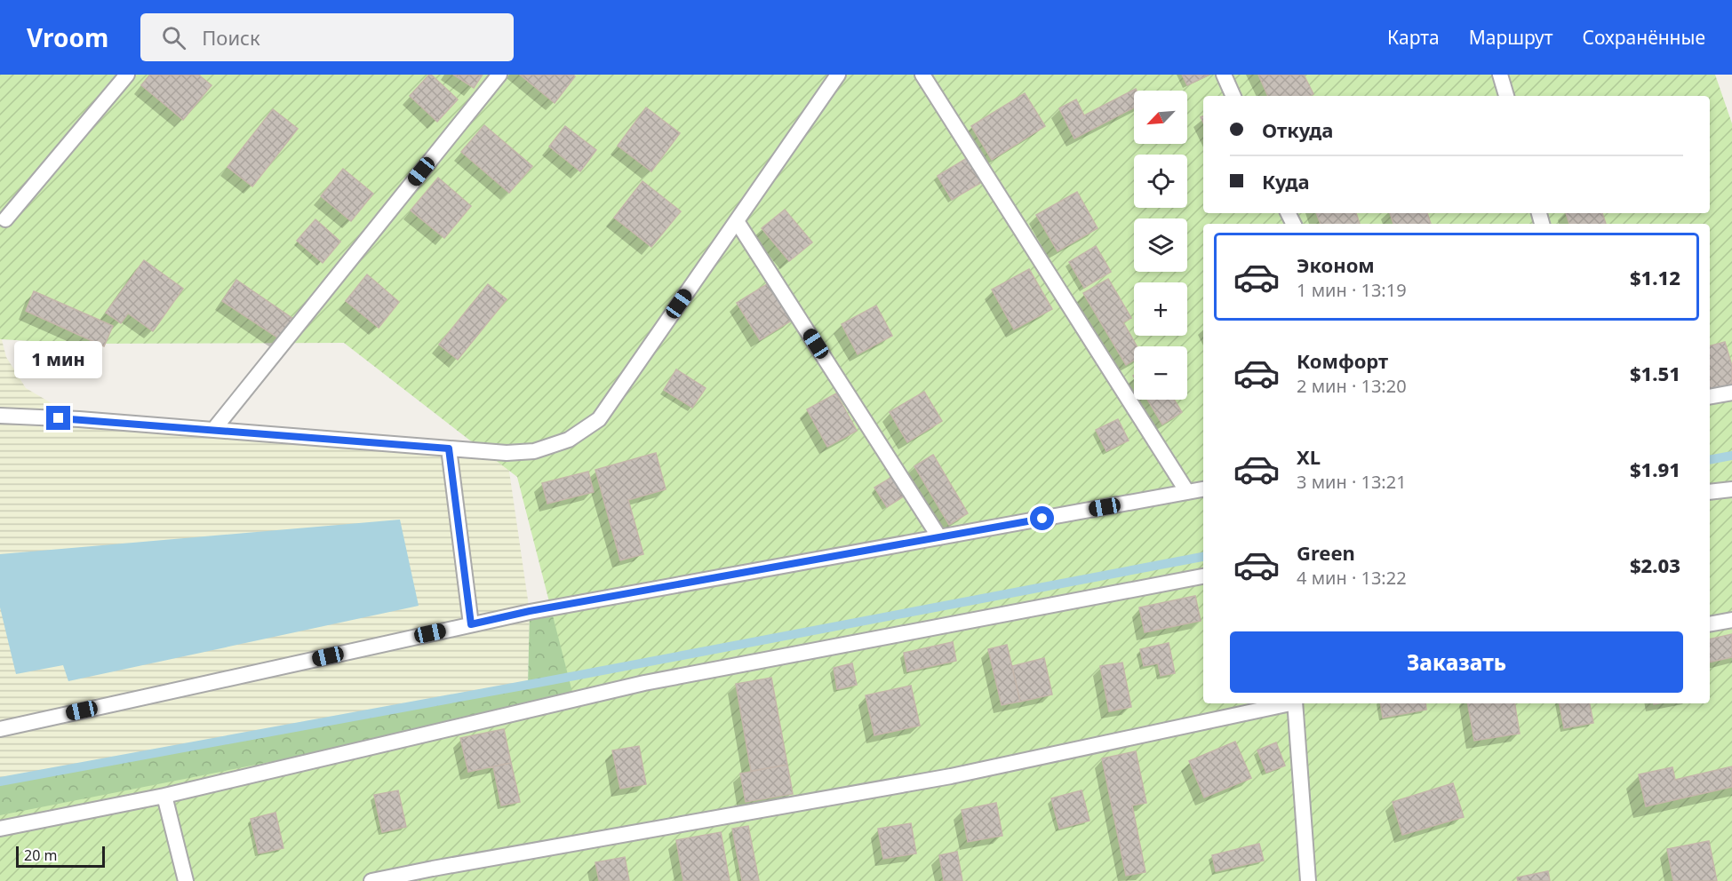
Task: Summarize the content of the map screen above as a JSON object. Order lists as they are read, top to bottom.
{
  "scale_bar": "20 m",
  "north": "bottom left",
  "page": {
    "header": "Vroom",
    "search": "Поиск",
    "nav": ["Карта", "Маршрут", "Сохранённые"],
    "map_buttons": ["+", "−"],
    "banner": ["Откуда", "Куда"],
    "list": [
      {
        "name": "Эконом",
        "note": "1 мин · 13:19",
        "value": "$1.12"
      },
      {
        "name": "Комфорт",
        "note": "2 мин · 13:20",
        "value": "$1.51"
      },
      {
        "name": "XL",
        "note": "3 мин · 13:21",
        "value": "$1.91"
      },
      {
        "name": "Green",
        "note": "4 мин · 13:22",
        "value": "$2.03"
      }
    ],
    "bubble": "1 мин",
    "buttons": "Заказать",
    "scale": "20 m"
  }
}
